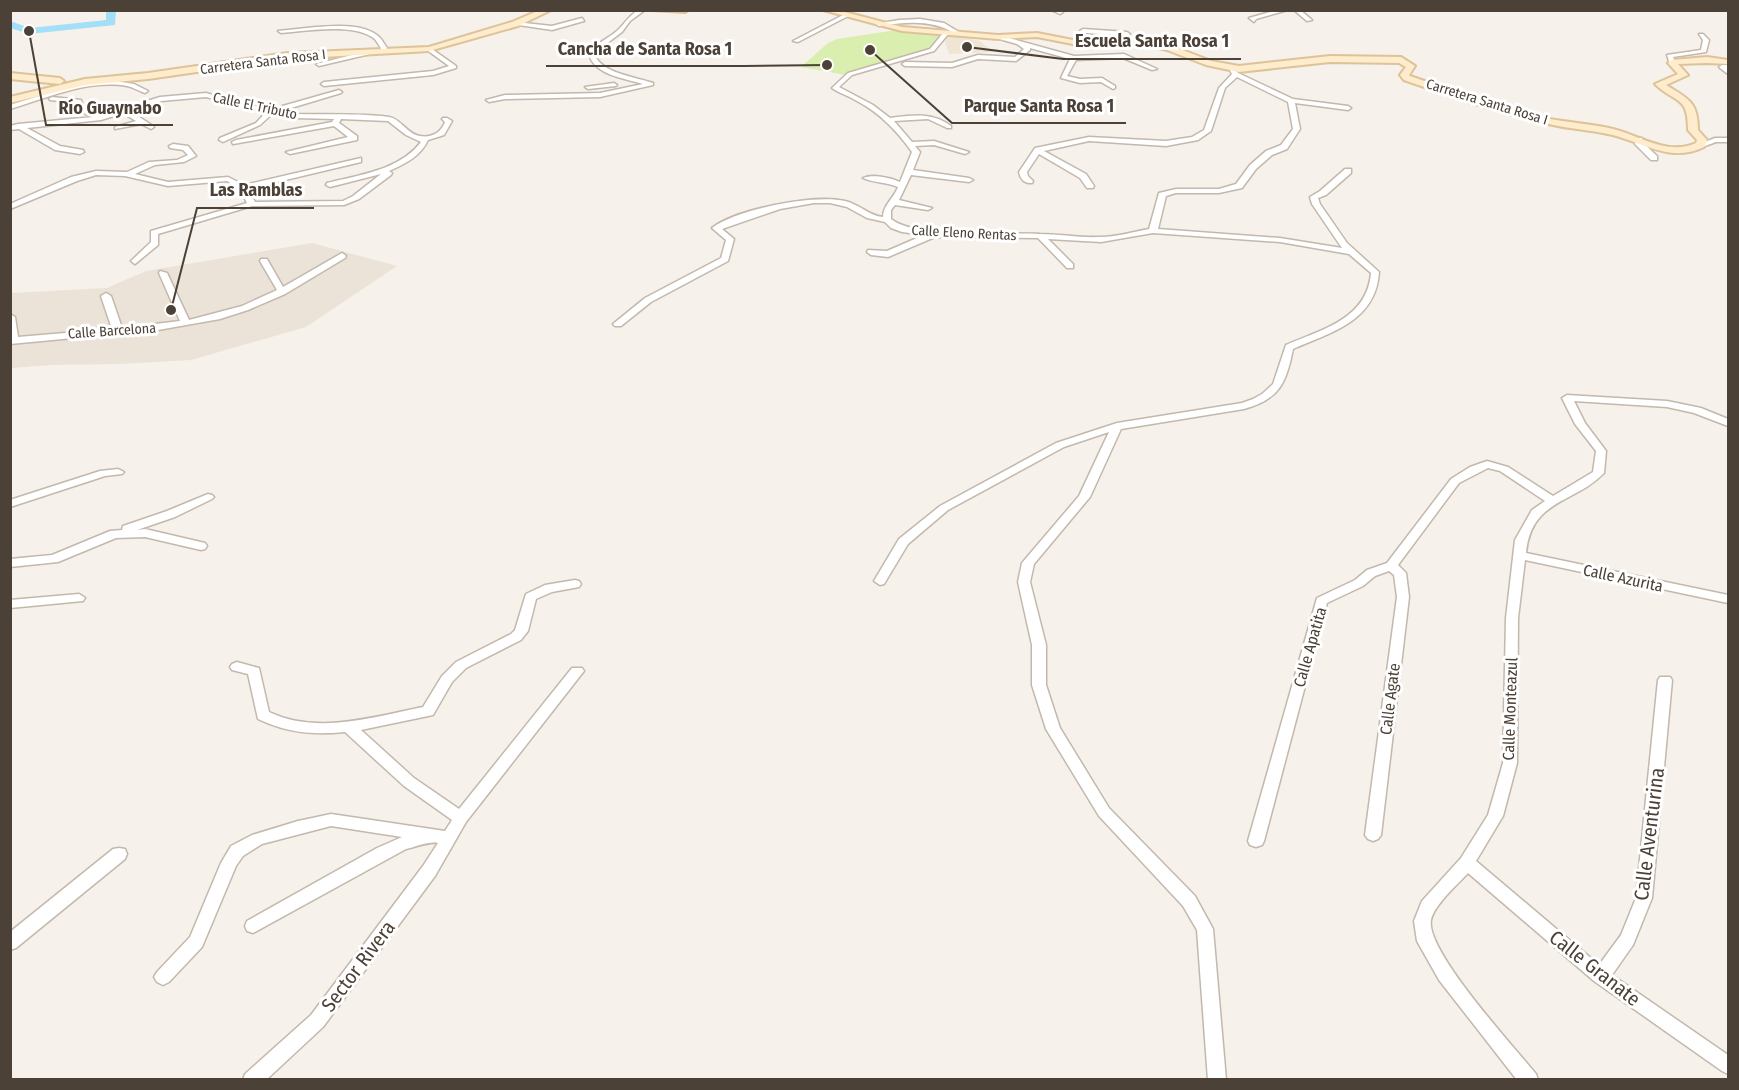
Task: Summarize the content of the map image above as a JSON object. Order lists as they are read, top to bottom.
{
  "streets": {
    "street": [
      "Carretera Santa Rosa I",
      "Calle El Tributo",
      "Calle Eleno Rentas",
      "Calle Barcelona",
      "Calle Azurita",
      "Calle Apatita",
      "Calle Agate",
      "Calle Monteazul",
      "Calle Aventurina",
      "Sector Rivera",
      "Calle Granate"
    ]
  },
  "crossings": [
    ["Calle Azurita", "Calle Monteazul"],
    ["Calle Apatita", "Calle Agate"],
    ["Calle Apatita", "Calle Monteazul"],
    ["Calle Monteazul", "Calle Granate"],
    ["Calle Aventurina", "Calle Granate"]
  ],
  "places": [
    "Río Guaynabo",
    "Escuela Santa Rosa 1",
    "Parque Santa Rosa 1",
    "Cancha de Santa Rosa 1",
    "Las Ramblas"
  ]
}
